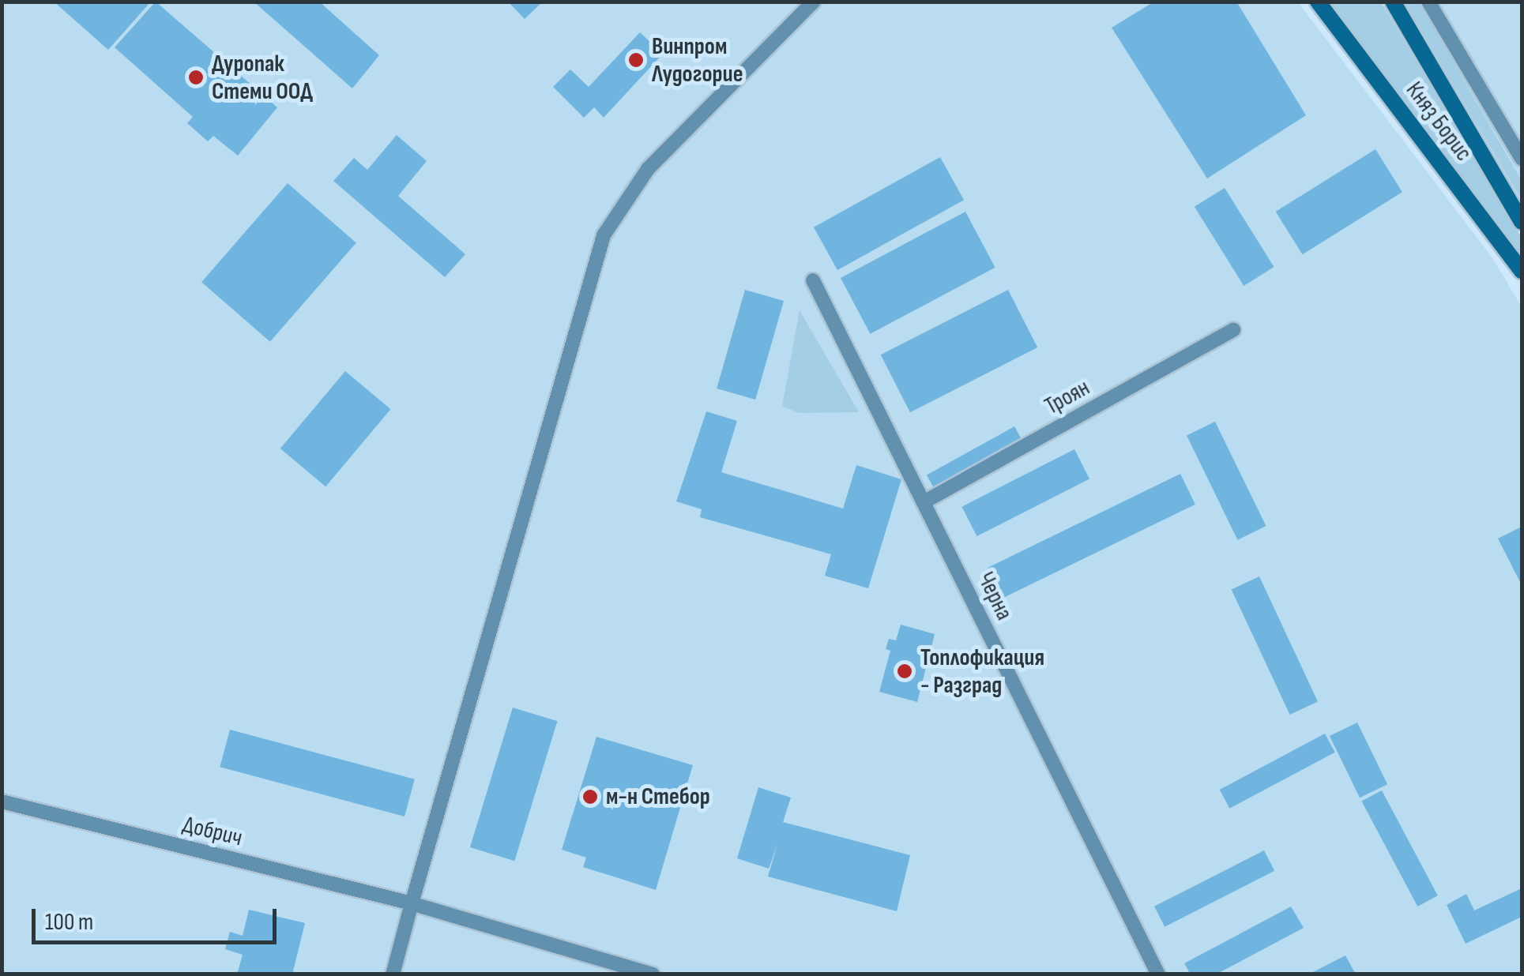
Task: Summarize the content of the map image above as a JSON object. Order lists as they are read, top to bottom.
{
  "streets": {
    "street": [
      "Княз Борис",
      "Троян",
      "Черна",
      "Добрич"
    ]
  },
  "crossings": [
    ["Троян", "Черна"]
  ],
  "places": [
    "Винпром Лудогорие",
    "Дуропак Стеми ООД",
    "Топлофикация - Разград",
    "м-н Стебор"
  ],
  "scale_bar": "100 m"
}
